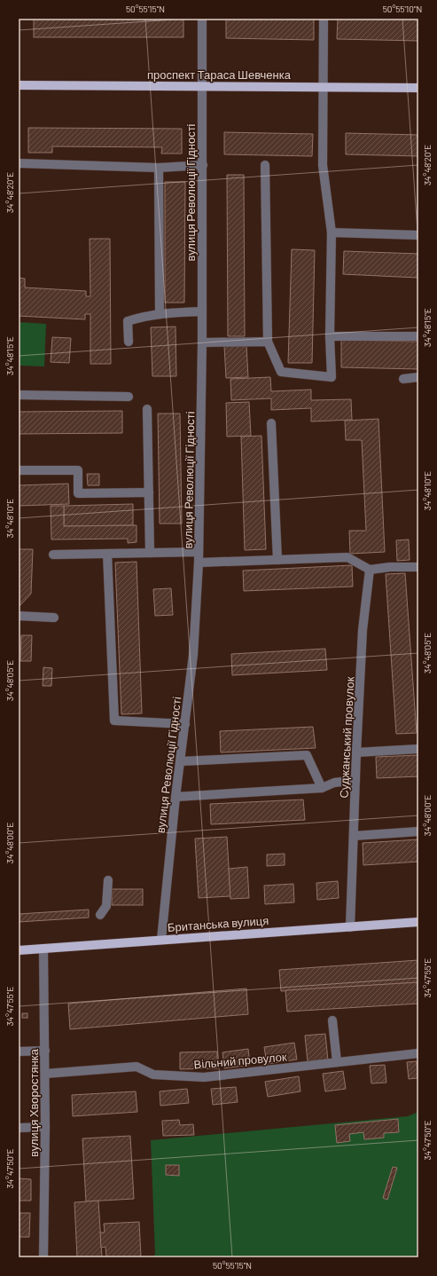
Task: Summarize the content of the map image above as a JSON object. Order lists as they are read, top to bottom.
{
  "streets": {
    "main road": ["проспект Тараса Шевченка", "Британська вулиця"],
    "street": [
      "вулиця Революції Гідності",
      "Суджанський провулок",
      "Вільний провулок",
      "вулиця Хворостянка"
    ]
  },
  "crossings": [
    ["проспект Тараса Шевченка", "вулиця Революції Гідності"],
    ["вулиця Революції Гідності", "Британська вулиця"],
    ["Суджанський провулок", "Британська вулиця"],
    ["Британська вулиця", "вулиця Хворостянка"],
    ["Вільний провулок", "вулиця Хворостянка"]
  ],
  "coordinates": [
    "50°55'15\"N",
    "50°55'10\"N",
    "34°48'20\"E",
    "34°48'15\"E",
    "34°48'10\"E",
    "34°48'05\"E",
    "34°48'00\"E",
    "34°47'55\"E",
    "34°47'50\"E"
  ]
}
